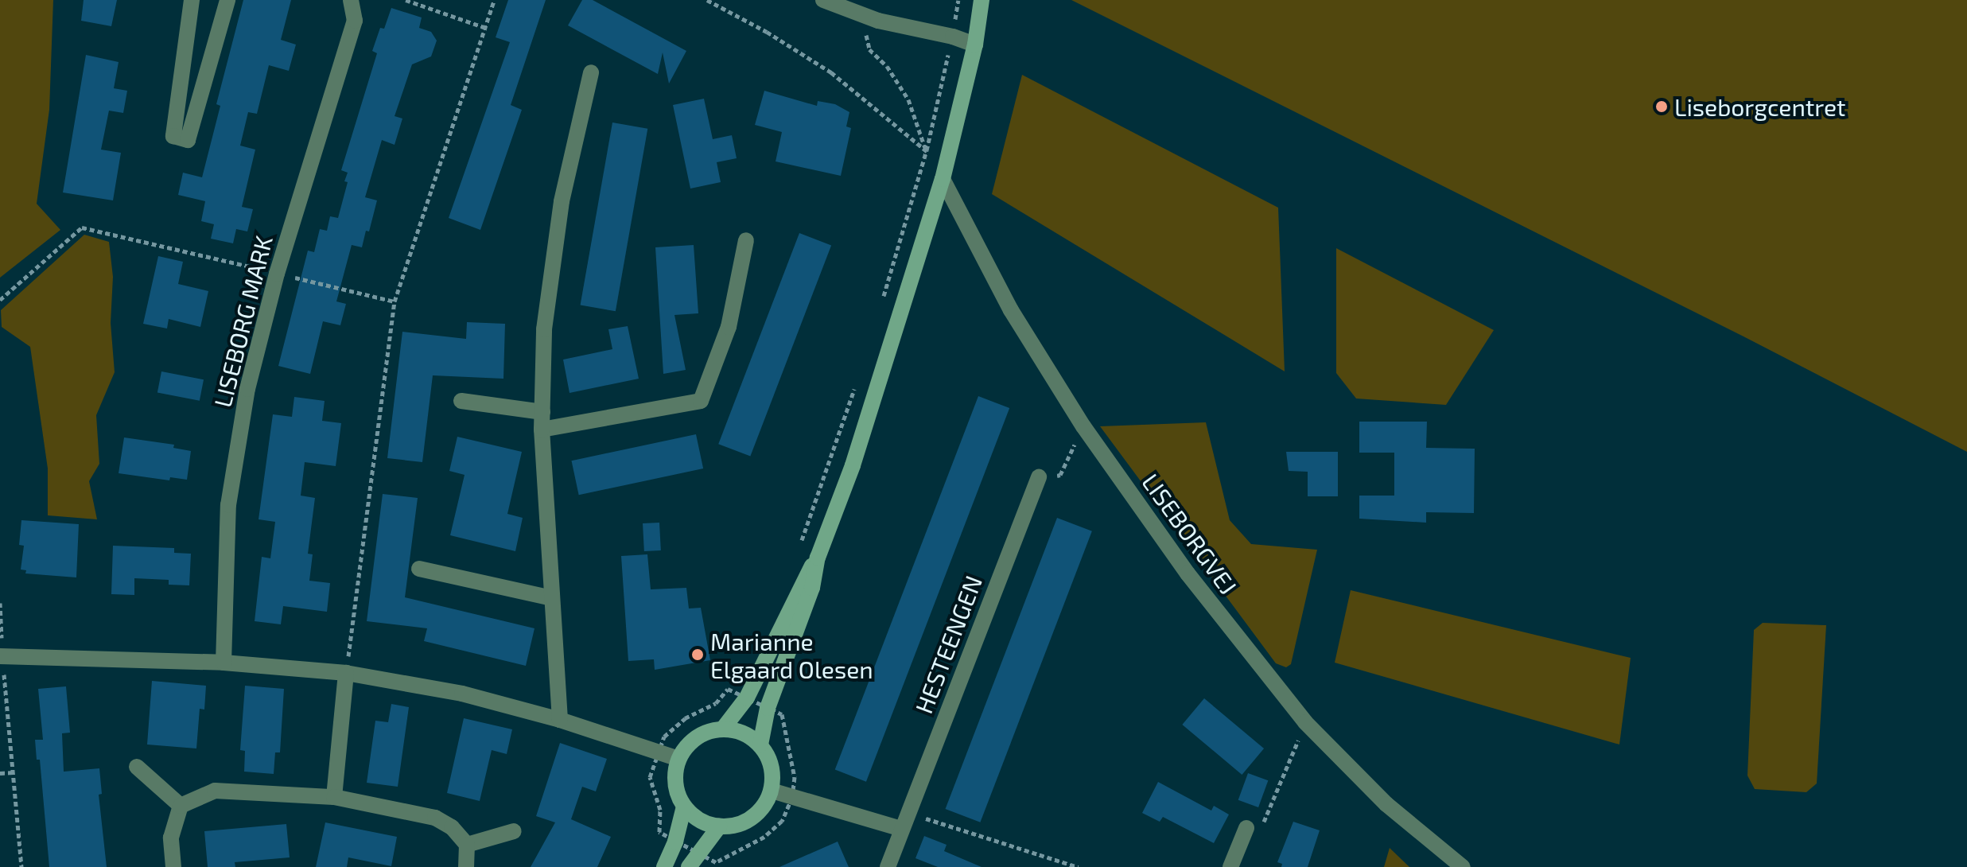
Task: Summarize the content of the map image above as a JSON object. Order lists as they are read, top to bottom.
{
  "streets": {
    "street": ["LISEBORG MARK", "LISEBORGVEJ", "HESTEENGEN"]
  },
  "places": ["Liseborgcentret", "Marianne Elgaard Olesen"]
}
